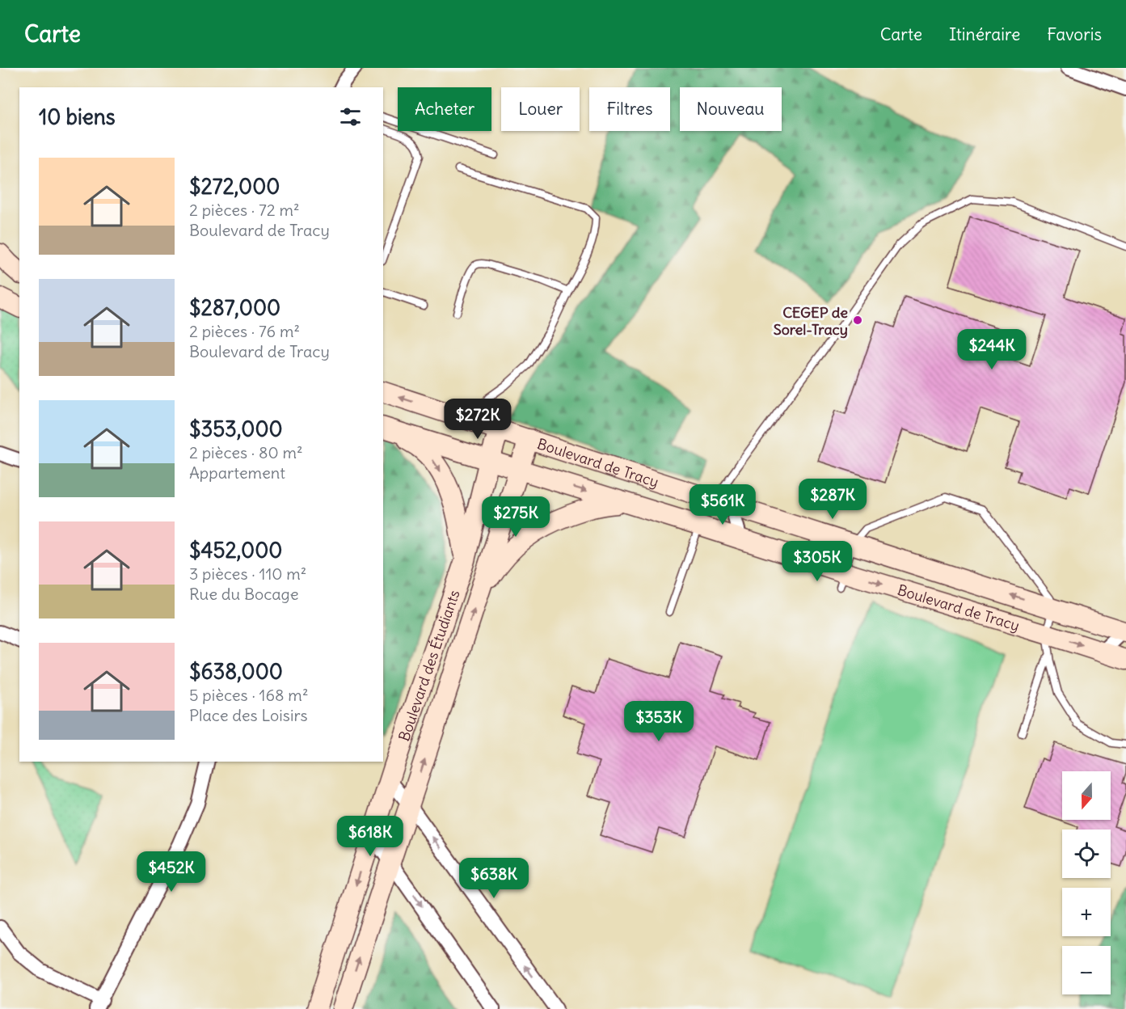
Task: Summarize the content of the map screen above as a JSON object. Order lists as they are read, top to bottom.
{
  "streets": {
    "street": ["Boulevard de Tracy", "Boulevard des Étudiants"]
  },
  "crossings": [
    ["Boulevard de Tracy", "Boulevard des Étudiants"]
  ],
  "places": ["CEGEP de Sorel-Tracy"],
  "north": "bottom",
  "page": {
    "header": "Carte",
    "nav": ["Carte", "Itinéraire", "Favoris"],
    "chip": [
      "Acheter",
      "Louer",
      "Filtres",
      "Nouveau"
    ],
    "heading": "10 biens",
    "list": [
      {
        "name": "$272,000",
        "note": "2 pièces · 72 m² · Boulevard de Tracy"
      },
      {
        "name": "$287,000",
        "note": "2 pièces · 76 m² · Boulevard de Tracy"
      },
      {
        "name": "$353,000",
        "note": "2 pièces · 80 m² · Appartement"
      },
      {
        "name": "$452,000",
        "note": "3 pièces · 110 m² · Rue du Bocage"
      },
      {
        "name": "$638,000",
        "note": "5 pièces · 168 m² · Place des Loisirs"
      }
    ],
    "price": [
      "$244K",
      "$272K",
      "$287K",
      "$561K",
      "$275K",
      "$305K",
      "$353K",
      "$618K",
      "$452K",
      "$638K"
    ],
    "map_buttons": ["+", "−"]
  }
}
